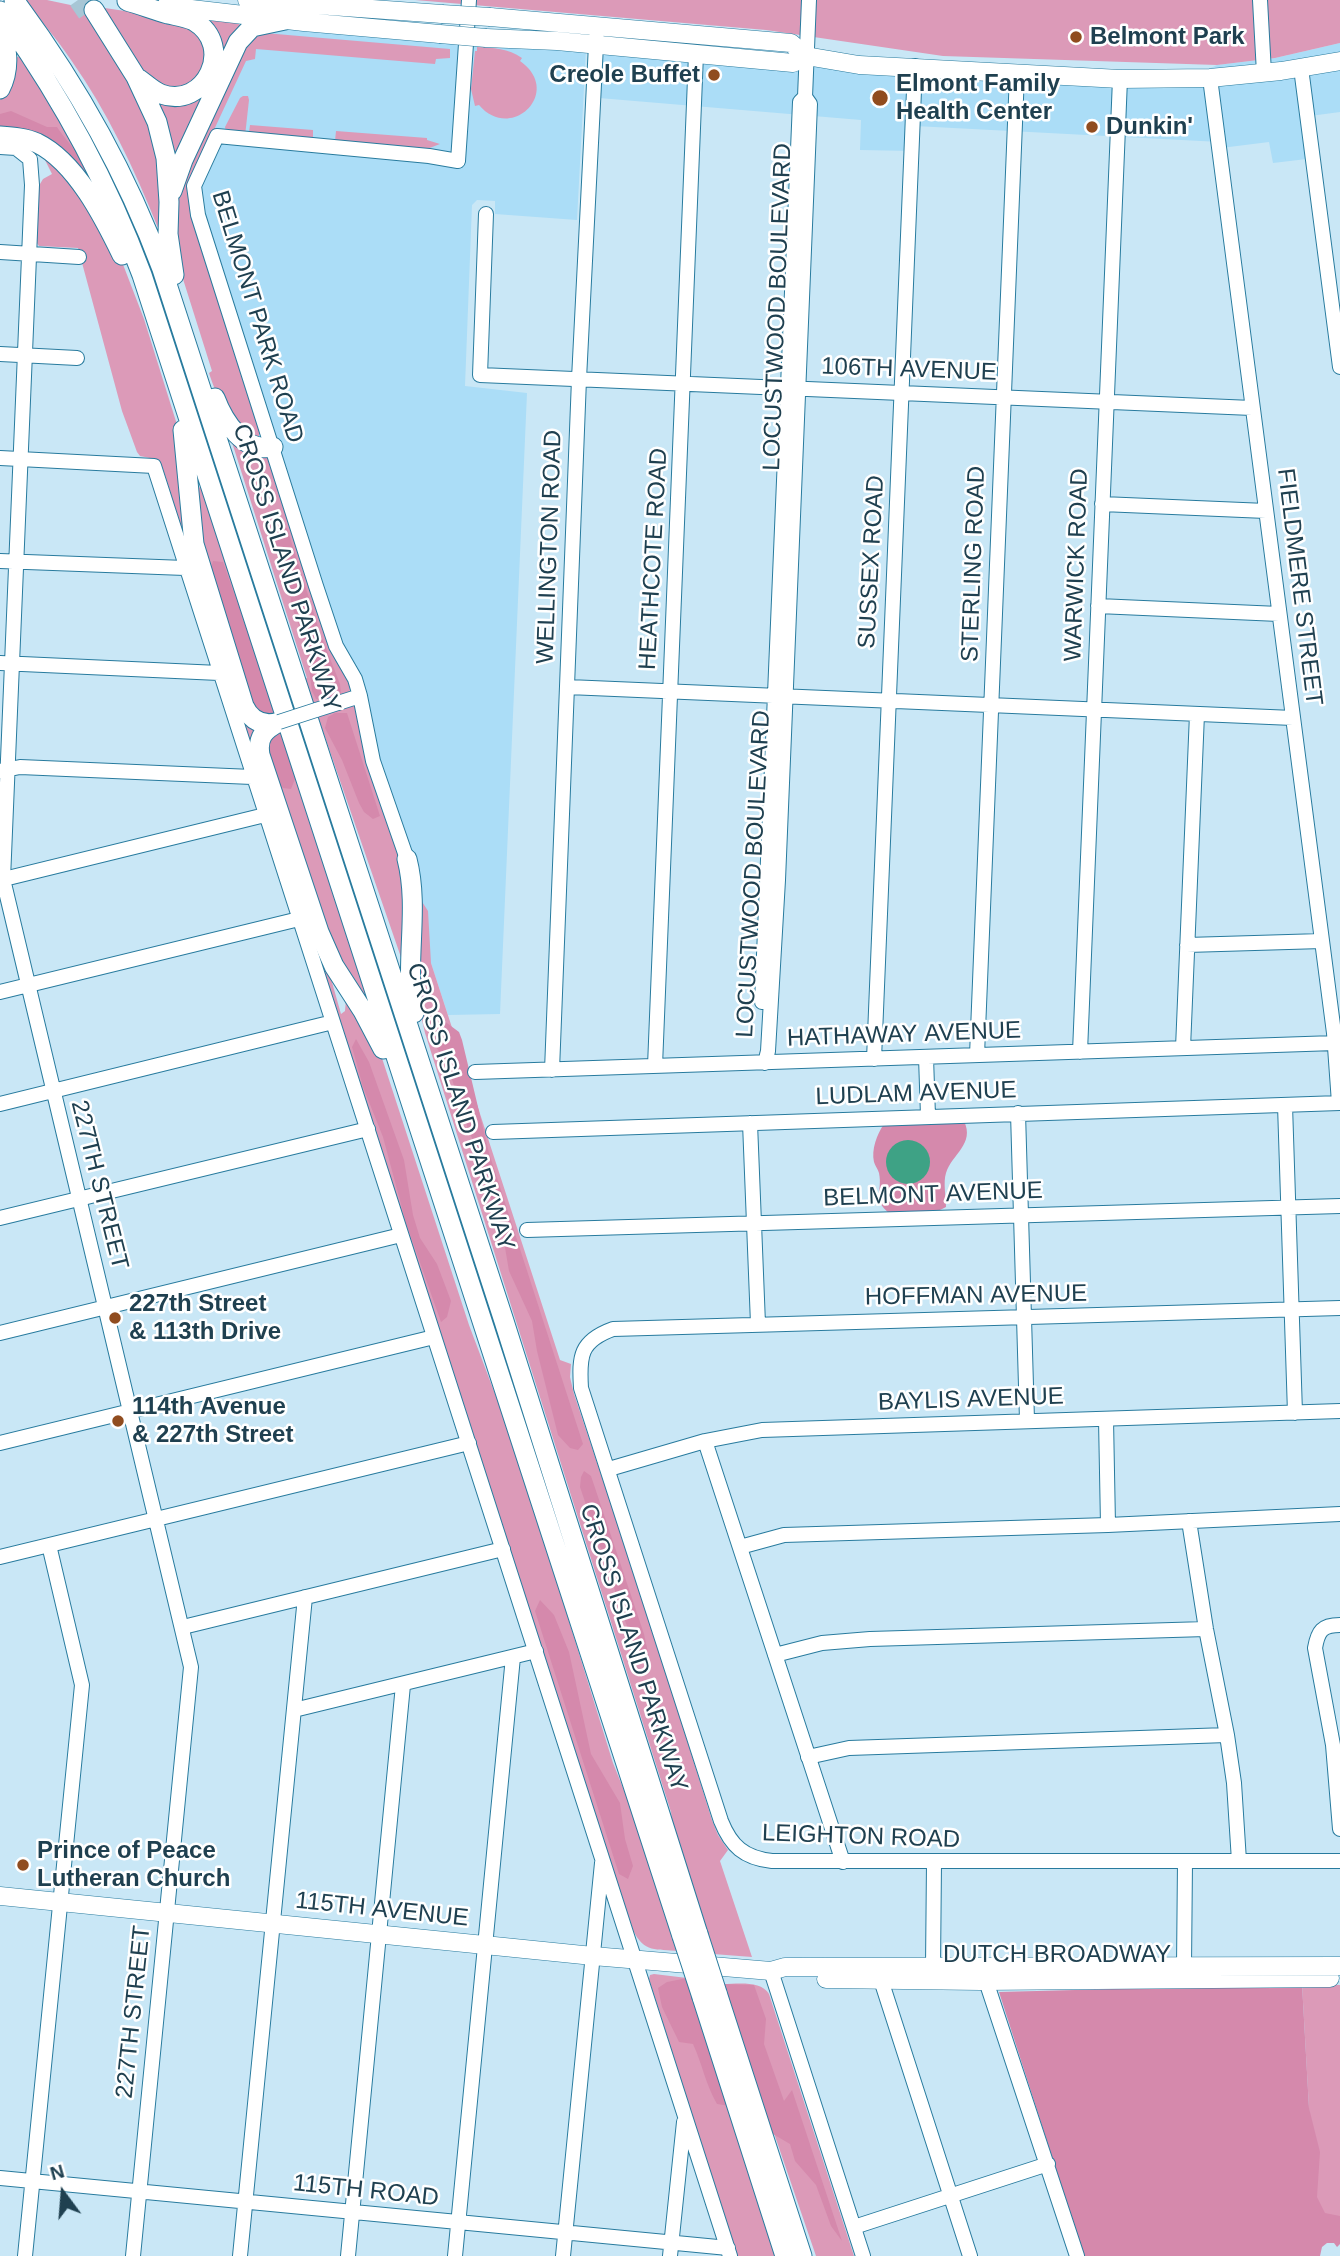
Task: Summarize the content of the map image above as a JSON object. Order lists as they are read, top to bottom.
{
  "streets": {
    "highway": ["CROSS ISLAND PARKWAY"],
    "main road": ["115TH AVENUE", "DUTCH BROADWAY"],
    "street": [
      "LOCUSTWOOD BOULEVARD",
      "BELMONT PARK ROAD",
      "106TH AVENUE",
      "WELLINGTON ROAD",
      "HEATHCOTE ROAD",
      "SUSSEX ROAD",
      "STERLING ROAD",
      "WARWICK ROAD",
      "FIELDMERE STREET",
      "HATHAWAY AVENUE",
      "LUDLAM AVENUE",
      "227TH STREET",
      "BELMONT AVENUE",
      "HOFFMAN AVENUE",
      "BAYLIS AVENUE",
      "LEIGHTON ROAD",
      "115TH ROAD"
    ]
  },
  "crossings": [
    ["LOCUSTWOOD BOULEVARD", "106TH AVENUE"],
    ["LOCUSTWOOD BOULEVARD", "HATHAWAY AVENUE"],
    ["106TH AVENUE", "WELLINGTON ROAD"],
    ["106TH AVENUE", "HEATHCOTE ROAD"],
    ["106TH AVENUE", "SUSSEX ROAD"],
    ["106TH AVENUE", "STERLING ROAD"],
    ["106TH AVENUE", "WARWICK ROAD"],
    ["106TH AVENUE", "FIELDMERE STREET"],
    ["WELLINGTON ROAD", "HATHAWAY AVENUE"],
    ["HEATHCOTE ROAD", "HATHAWAY AVENUE"],
    ["SUSSEX ROAD", "HATHAWAY AVENUE"],
    ["STERLING ROAD", "HATHAWAY AVENUE"],
    ["WARWICK ROAD", "HATHAWAY AVENUE"],
    ["FIELDMERE STREET", "HATHAWAY AVENUE"],
    ["FIELDMERE STREET", "LUDLAM AVENUE"],
    ["227TH STREET", "115TH AVENUE"],
    ["227TH STREET", "115TH ROAD"],
    ["HOFFMAN AVENUE", "LEIGHTON ROAD"],
    ["BAYLIS AVENUE", "LEIGHTON ROAD"],
    ["115TH AVENUE", "DUTCH BROADWAY"]
  ],
  "places": [
    "Belmont Park",
    "Creole Buffet",
    "Elmont Family Health Center",
    "Dunkin'",
    "227th Street & 113th Drive",
    "114th Avenue & 227th Street",
    "Prince of Peace Lutheran Church"
  ],
  "north": "top"
}
